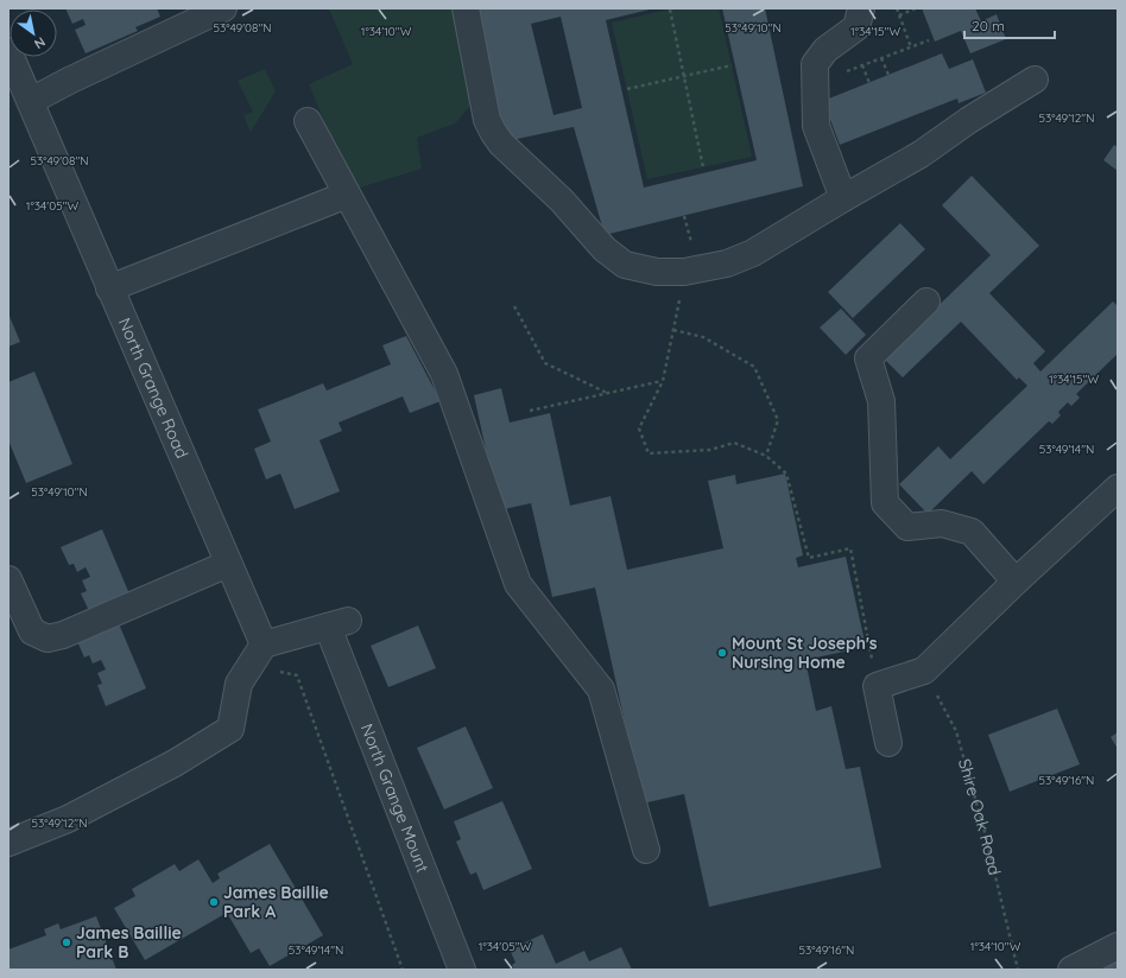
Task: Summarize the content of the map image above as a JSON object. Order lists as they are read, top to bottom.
{
  "streets": {
    "street": ["North Grange Road", "North Grange Mount"],
    "path": ["Shire Oak Road"]
  },
  "crossings": [
    ["North Grange Road", "North Grange Mount"]
  ],
  "places": ["Mount St Joseph's Nursing Home", "James Baillie Park A", "James Baillie Park B"],
  "scale_bar": "20 m",
  "north": "bottom right",
  "coordinates": [
    "53°49'08\"N",
    "53°49'10\"N",
    "1°34'10\"W",
    "1°34'15\"W",
    "53°49'12\"N",
    "1°34'05\"W",
    "53°49'14\"N",
    "53°49'16\"N"
  ]
}
